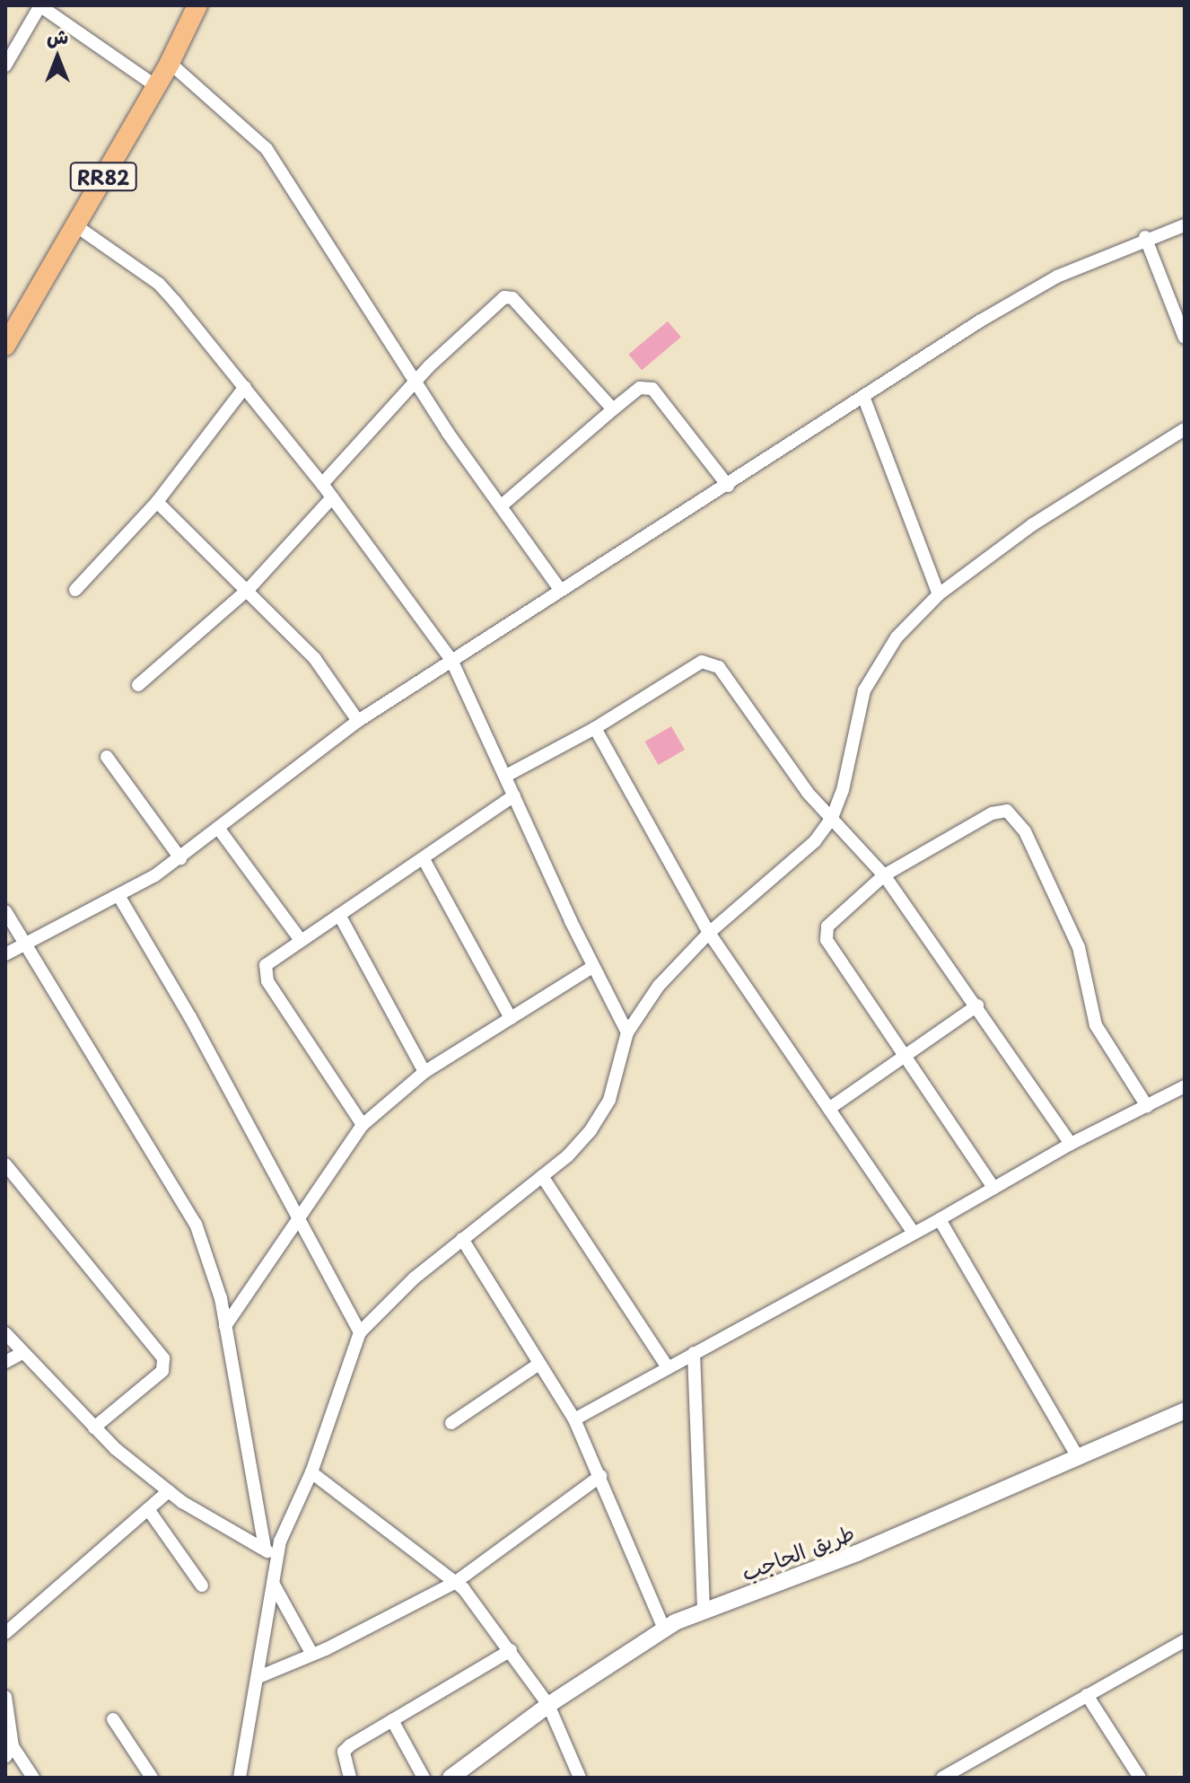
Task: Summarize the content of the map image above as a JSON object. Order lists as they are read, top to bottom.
{
  "streets": {
    "main road": ["RR82"],
    "street": ["طريق الحاجب"]
  },
  "north": "top"
}
